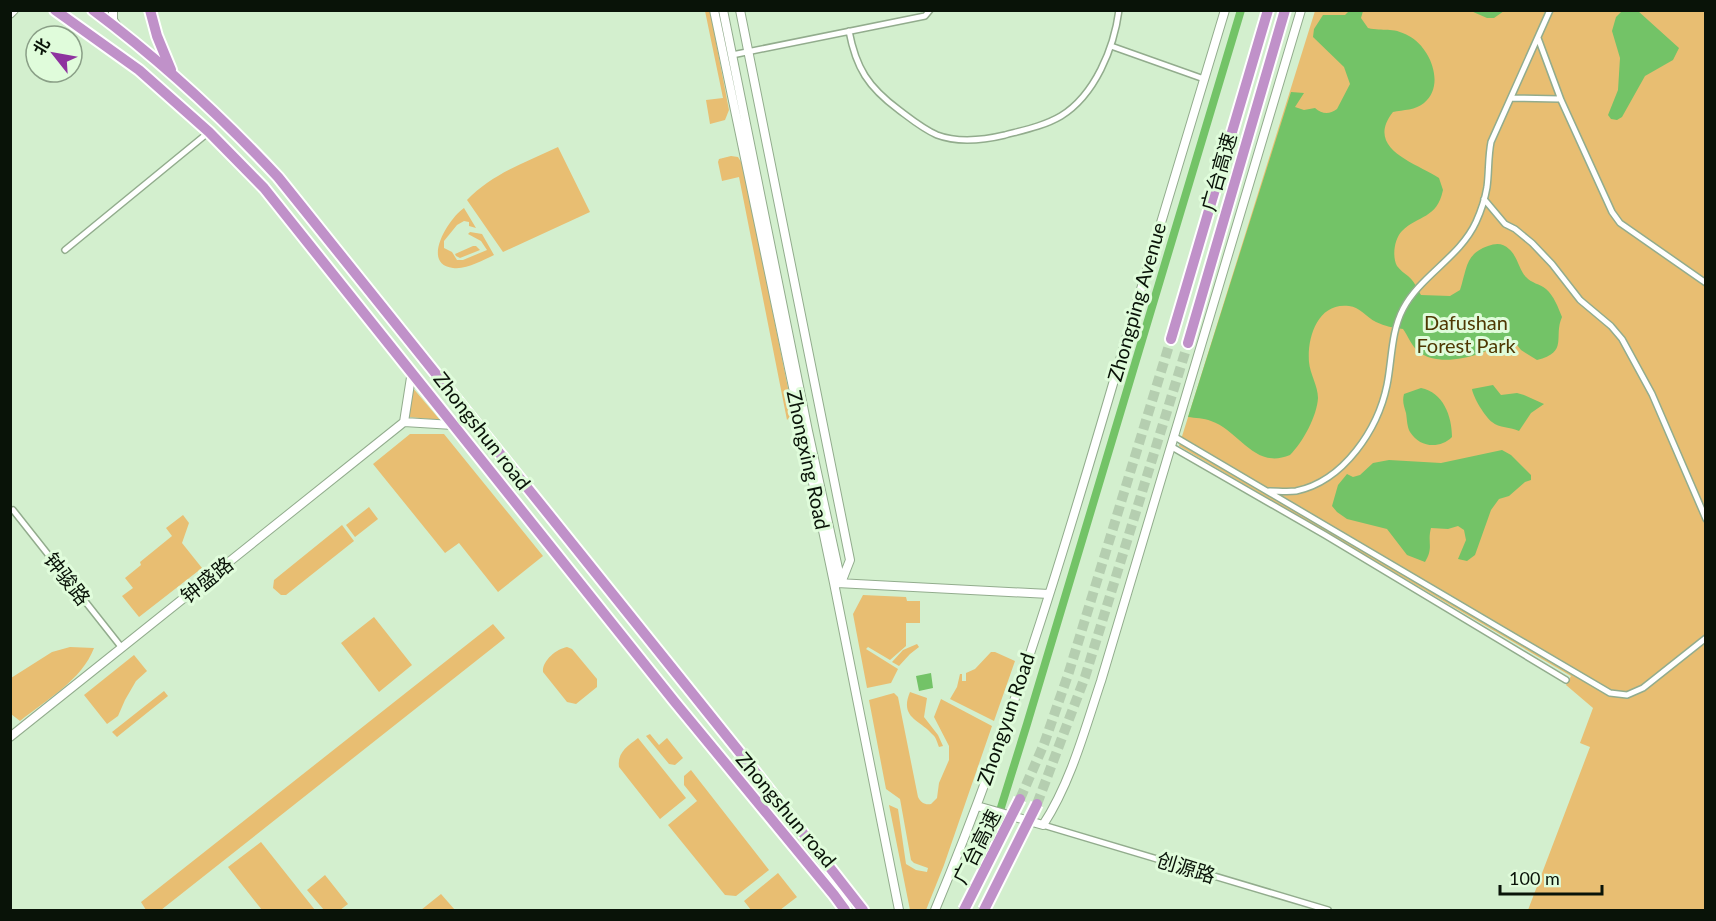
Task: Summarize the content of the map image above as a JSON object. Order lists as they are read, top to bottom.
{
  "streets": {
    "highway": ["广台高速", "Zhongshun road"],
    "main road": [
      "Zhongping Avenue",
      "Zhongxing Road",
      "钟盛路",
      "Zhongyun Road"
    ],
    "street": ["钟骏路", "创源路"]
  },
  "crossings": [
    ["Zhongping Avenue", "Zhongyun Road"],
    ["钟骏路", "钟盛路"]
  ],
  "parks": ["Dafushan Forest Park"],
  "scale_bar": "100 m",
  "north": "top left"
}
